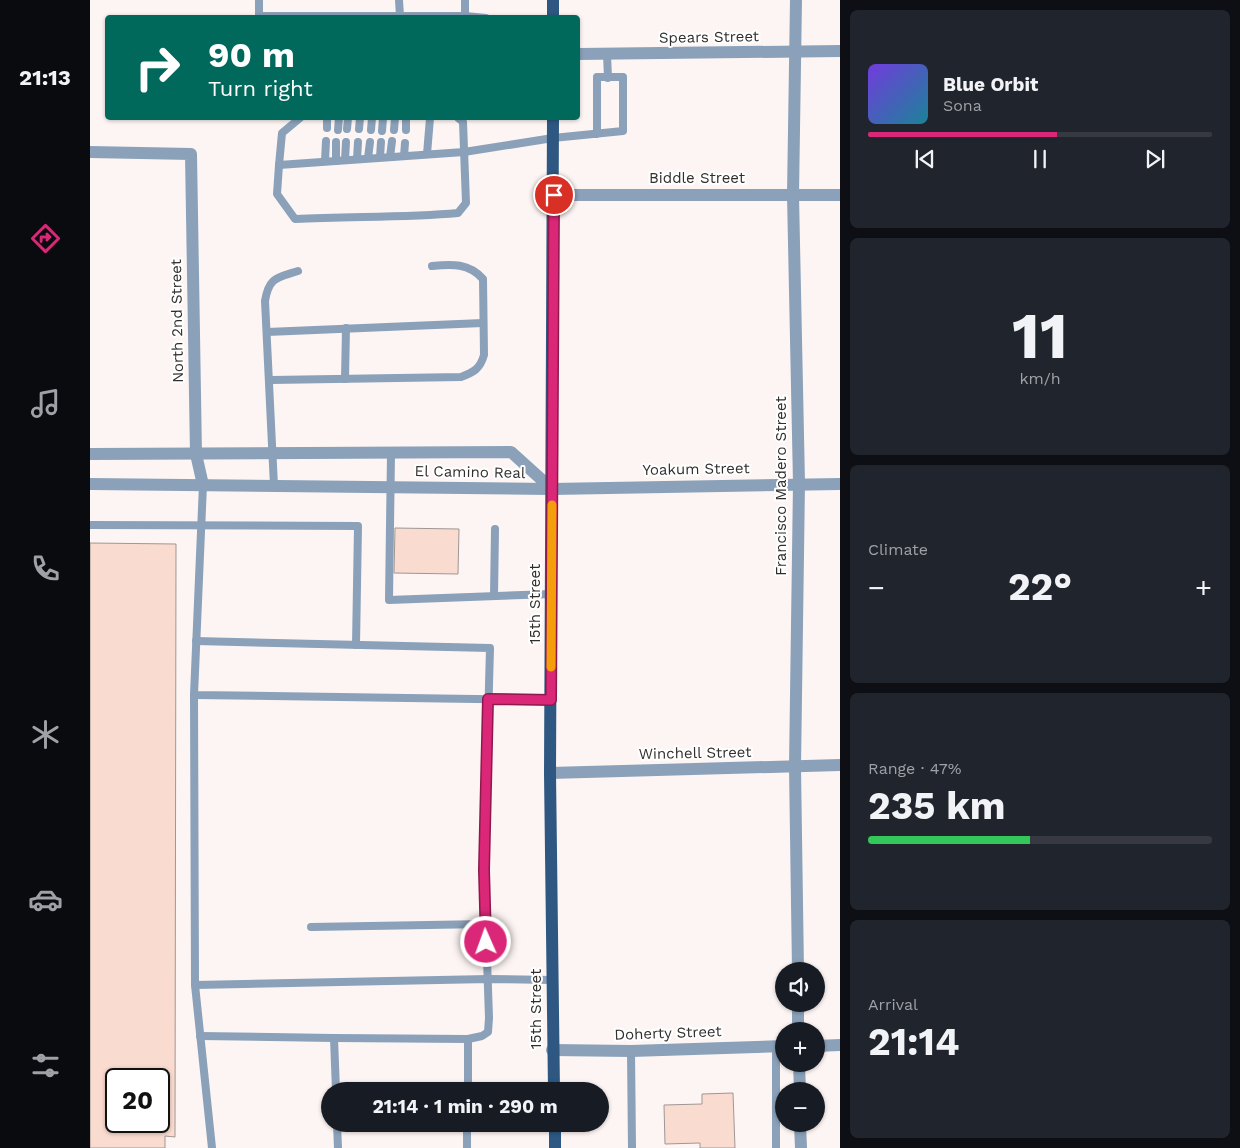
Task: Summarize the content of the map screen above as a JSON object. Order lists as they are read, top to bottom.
{
  "streets": {
    "main road": ["15th Street"],
    "street": [
      "Spears Street",
      "Biddle Street",
      "North 2nd Street",
      "Yoakum Street",
      "El Camino Real",
      "Francisco Madero Street",
      "Winchell Street",
      "Doherty Street"
    ]
  },
  "crossings": [
    ["Spears Street", "Francisco Madero Street"],
    ["Biddle Street", "Francisco Madero Street"],
    ["Biddle Street", "15th Street"],
    ["North 2nd Street", "El Camino Real"],
    ["Yoakum Street", "El Camino Real"],
    ["Yoakum Street", "Francisco Madero Street"],
    ["Yoakum Street", "15th Street"],
    ["El Camino Real", "15th Street"],
    ["Francisco Madero Street", "Winchell Street"],
    ["15th Street", "Winchell Street"],
    ["15th Street", "Doherty Street"]
  ],
  "page": {
    "tabs": "21:13",
    "turn": ["90 m", "Turn right"],
    "song": ["Blue Orbit", "Sona"],
    "tile": [
      ["11", "km/h"],
      "Climate",
      ["Range · 47%", "235 km"],
      ["Arrival", "21:14"]
    ],
    "heat": ["−", "22°", "+"],
    "map_buttons": ["+", "−"],
    "limit": "20",
    "trip": "21:14 · 1 min · 290 m"
  }
}
